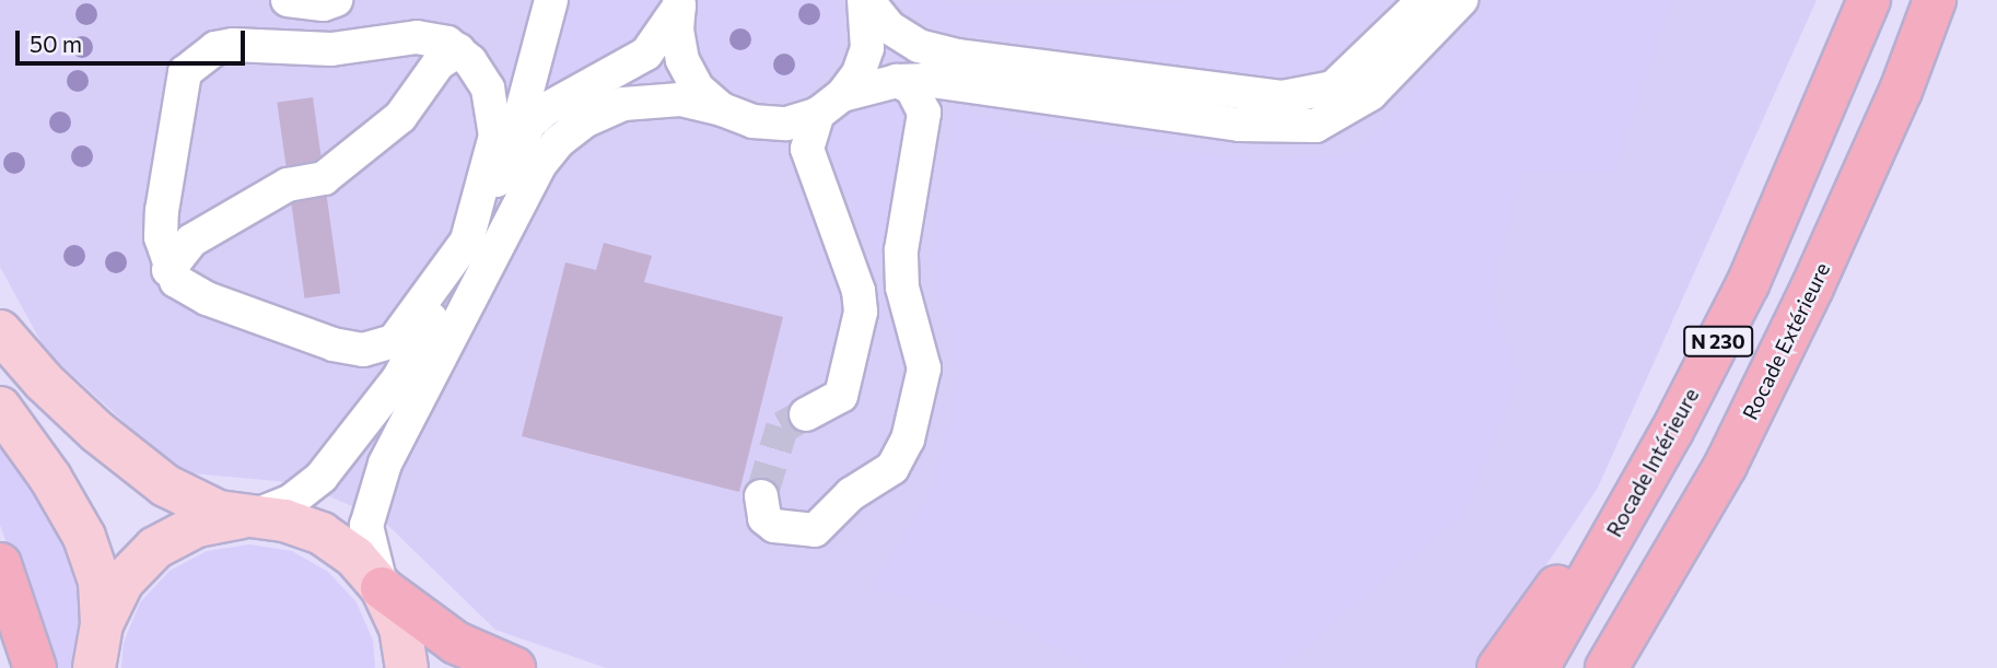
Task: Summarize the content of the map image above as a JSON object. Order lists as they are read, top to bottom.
{
  "streets": {
    "highway": ["N 230", "Rocade Extérieure", "Rocade Intérieure"]
  },
  "scale_bar": "50 m"
}
